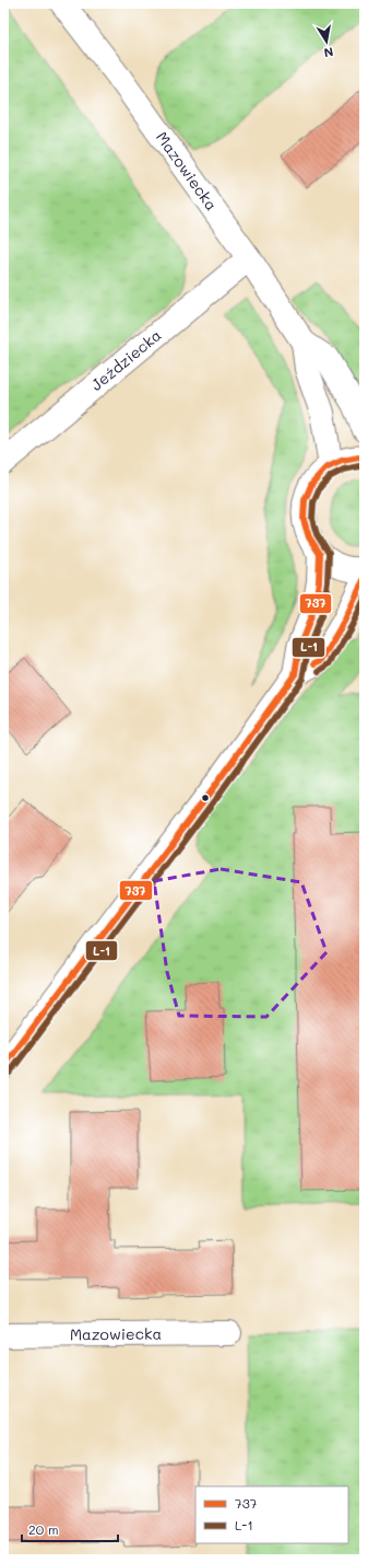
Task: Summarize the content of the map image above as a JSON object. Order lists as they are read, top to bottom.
{
  "streets": {
    "street": ["Mazowiecka", "Jeździecka"]
  },
  "crossings": [
    ["Mazowiecka", "Jeździecka"]
  ],
  "lines": ["transit line 737", "transit line L-1"],
  "legend": ["737", "L-1"],
  "scale_bar": "20 m",
  "north": "bottom"
}
